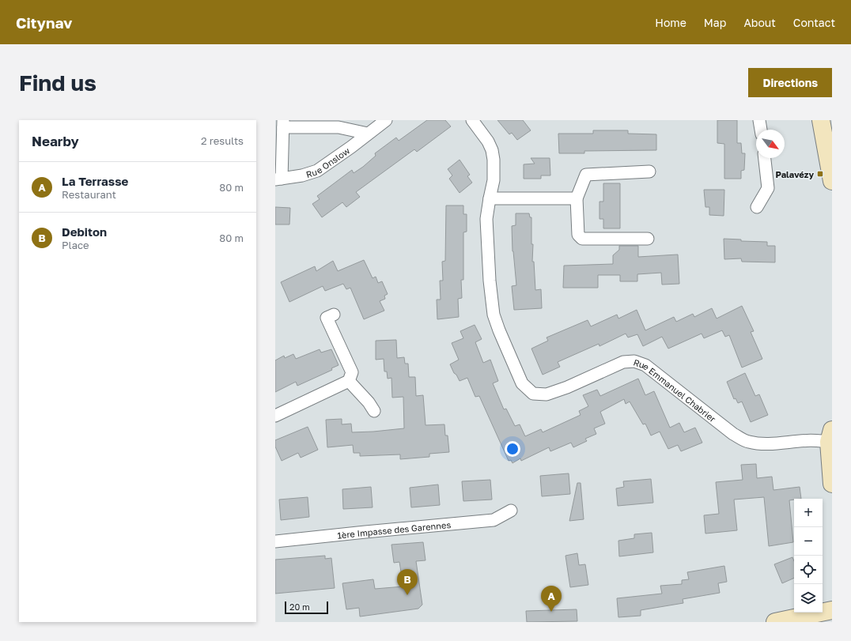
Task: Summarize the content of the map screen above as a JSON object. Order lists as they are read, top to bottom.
{
  "streets": {
    "street": ["Rue Onslow", "Rue Emmanuel Chabrier", "1ère Impasse des Garennes"]
  },
  "places": {
    "transit": ["Palavézy"]
  },
  "scale_bar": "20 m",
  "north": "bottom right",
  "page": {
    "header": "Citynav",
    "nav": [
      "Home",
      "Map",
      "About",
      "Contact"
    ],
    "buttons": "Directions",
    "title": "Find us",
    "heading": ["Nearby", "2 results"],
    "list": [
      {
        "mark": "A",
        "name": "La Terrasse",
        "note": "Restaurant",
        "value": "80 m"
      },
      {
        "mark": "B",
        "name": "Debiton",
        "note": "Place",
        "value": "80 m"
      }
    ],
    "map_buttons": ["+", "−"],
    "pins": ["B", "A"],
    "scale": "20 m"
  }
}
